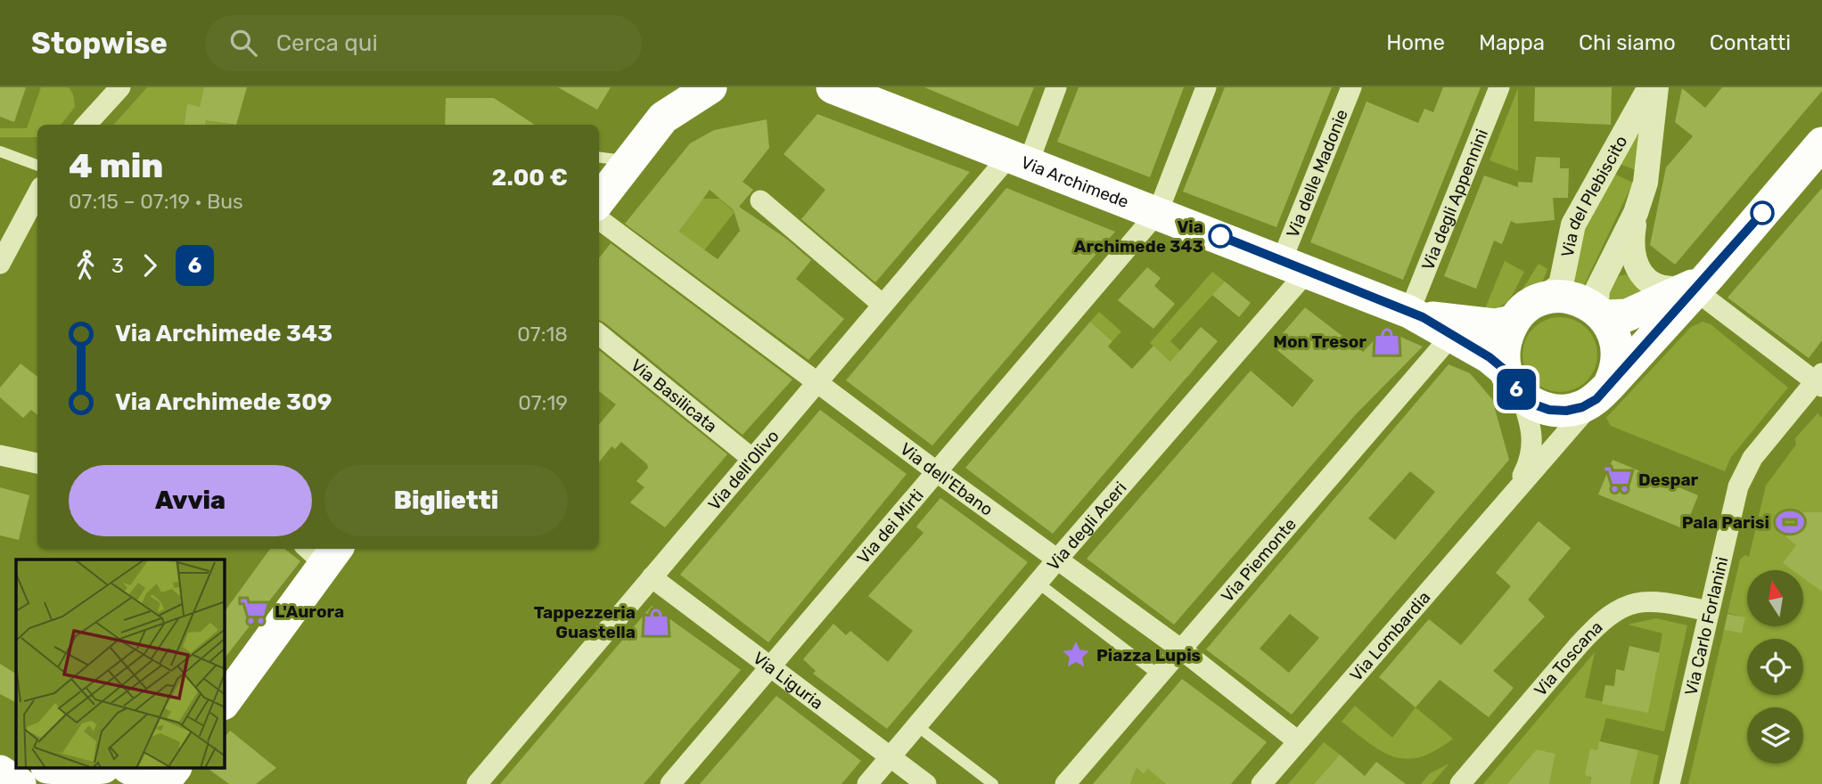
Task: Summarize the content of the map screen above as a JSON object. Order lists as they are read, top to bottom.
{
  "streets": {
    "main road": ["Via Archimede"],
    "street": [
      "Via delle Madonie",
      "Via del Plebiscito",
      "Via degli Appennini",
      "Via Basilicata",
      "Via dell'Olivo",
      "Via dell'Ebano",
      "Via degli Aceri",
      "Via dei Mirti",
      "Via Piemonte",
      "Via Carlo Forlanini",
      "Via Lombardia",
      "Via Toscana",
      "Via Liguria"
    ]
  },
  "crossings": [
    ["Via delle Madonie", "Via Archimede"],
    ["Via delle Madonie", "Via degli Aceri"],
    ["Via Archimede", "Via degli Appennini"],
    ["Via Archimede", "Via dell'Olivo"],
    ["Via Archimede", "Via degli Aceri"],
    ["Via Archimede", "Via dei Mirti"],
    ["Via del Plebiscito", "Via Lombardia"],
    ["Via Basilicata", "Via dell'Olivo"],
    ["Via dell'Olivo", "Via dell'Ebano"],
    ["Via dell'Olivo", "Via Liguria"],
    ["Via dell'Ebano", "Via degli Aceri"],
    ["Via dell'Ebano", "Via dei Mirti"],
    ["Via dell'Ebano", "Via Piemonte"],
    ["Via dell'Ebano", "Via Lombardia"],
    ["Via degli Aceri", "Via Liguria"],
    ["Via dei Mirti", "Via Liguria"],
    ["Via Carlo Forlanini", "Via Toscana"]
  ],
  "places": {
    "other": ["Via Archimede 343"],
    "shop": ["Mon Tresor", "Tappezzeria Guastella"],
    "supermarket": ["Despar", "L'Aurora"],
    "sports": ["Pala Parisi"],
    "place": ["Piazza Lupis"]
  },
  "lines": ["bus line 6"],
  "north": "top",
  "page": {
    "header": "Stopwise",
    "search": "Cerca qui",
    "nav": [
      "Home",
      "Mappa",
      "Chi siamo",
      "Contatti"
    ],
    "on_map": "6",
    "heading": ["4 min", "07:15 – 07:19 · Bus", "2.00 €"],
    "legs": ["3", "6"],
    "list": [
      {
        "name": "Via Archimede 343",
        "value": "07:18"
      },
      {
        "name": "Via Archimede 309",
        "value": "07:19"
      }
    ],
    "buttons": ["Avvia", "Biglietti"]
  }
}
